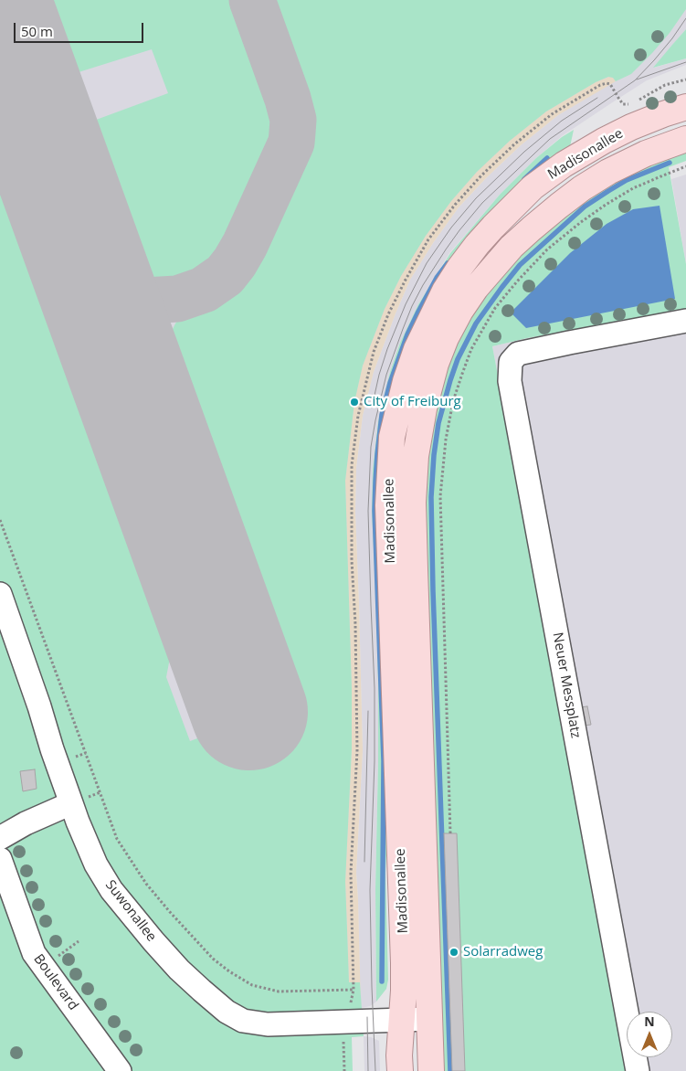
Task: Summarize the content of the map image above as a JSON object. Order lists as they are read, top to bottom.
{
  "streets": {
    "main road": ["Madisonallee"],
    "street": ["Neuer Messplatz", "Suwonallee", "Boulevard"]
  },
  "crossings": [
    ["Madisonallee", "Suwonallee"]
  ],
  "places": ["City of Freiburg", "Solarradweg"],
  "scale_bar": "50 m",
  "north": "top"
}
